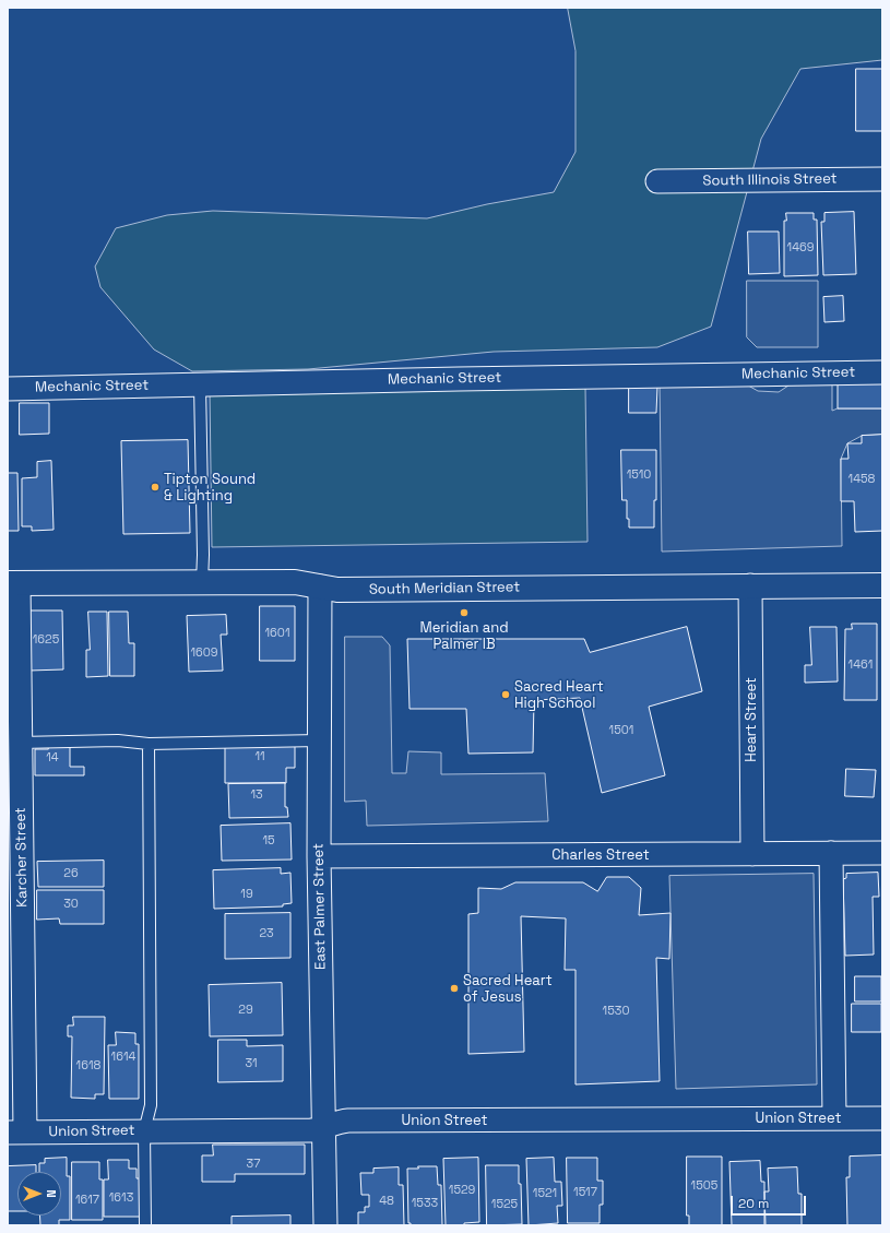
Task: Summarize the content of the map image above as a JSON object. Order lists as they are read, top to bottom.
{
  "streets": {
    "main road": ["South Meridian Street"],
    "street": [
      "South Illinois Street",
      "Mechanic Street",
      "Heart Street",
      "Charles Street",
      "Karcher Street",
      "East Palmer Street",
      "Union Street"
    ]
  },
  "crossings": [
    ["South Meridian Street", "Heart Street"],
    ["South Meridian Street", "Karcher Street"],
    ["South Meridian Street", "East Palmer Street"],
    ["Heart Street", "Charles Street"],
    ["Charles Street", "East Palmer Street"],
    ["Karcher Street", "Union Street"],
    ["East Palmer Street", "Union Street"]
  ],
  "places": [
    "Tipton Sound & Lighting",
    "Meridian and Palmer IB",
    "Sacred Heart High School",
    "Sacred Heart of Jesus"
  ],
  "house_numbers": [
    "1469",
    "1510",
    "1458",
    "1601",
    "1625",
    "1609",
    "1461",
    "1501",
    "11",
    "14",
    "13",
    "15",
    "26",
    "19",
    "30",
    "23",
    "29",
    "1530",
    "1614",
    "31",
    "1618",
    "37",
    "1505",
    "1529",
    "1517",
    "1521",
    "1613",
    "1617",
    "48",
    "1533",
    "1525"
  ],
  "scale_bar": "20 m",
  "north": "right"
}
